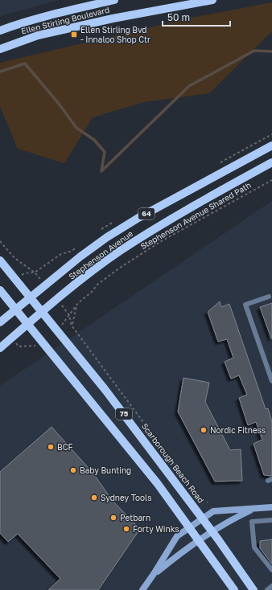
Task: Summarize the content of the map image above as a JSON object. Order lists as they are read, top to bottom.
{
  "streets": {
    "main road": [
      "Ellen Stirling Boulevard",
      "64",
      "Stephenson Avenue",
      "75",
      "Scarborough Beach Road"
    ],
    "path": ["Stephenson Avenue Shared Path"]
  },
  "crossings": [
    ["Stephenson Avenue", "75"],
    ["Stephenson Avenue", "Scarborough Beach Road"]
  ],
  "places": {
    "transit": ["Ellen Stirling Bvd - Innaloo Shop Ctr"],
    "other": [
      "Nordic Fitness",
      "BCF",
      "Baby Bunting",
      "Sydney Tools",
      "Petbarn",
      "Forty Winks"
    ]
  },
  "scale_bar": "50 m"
}
